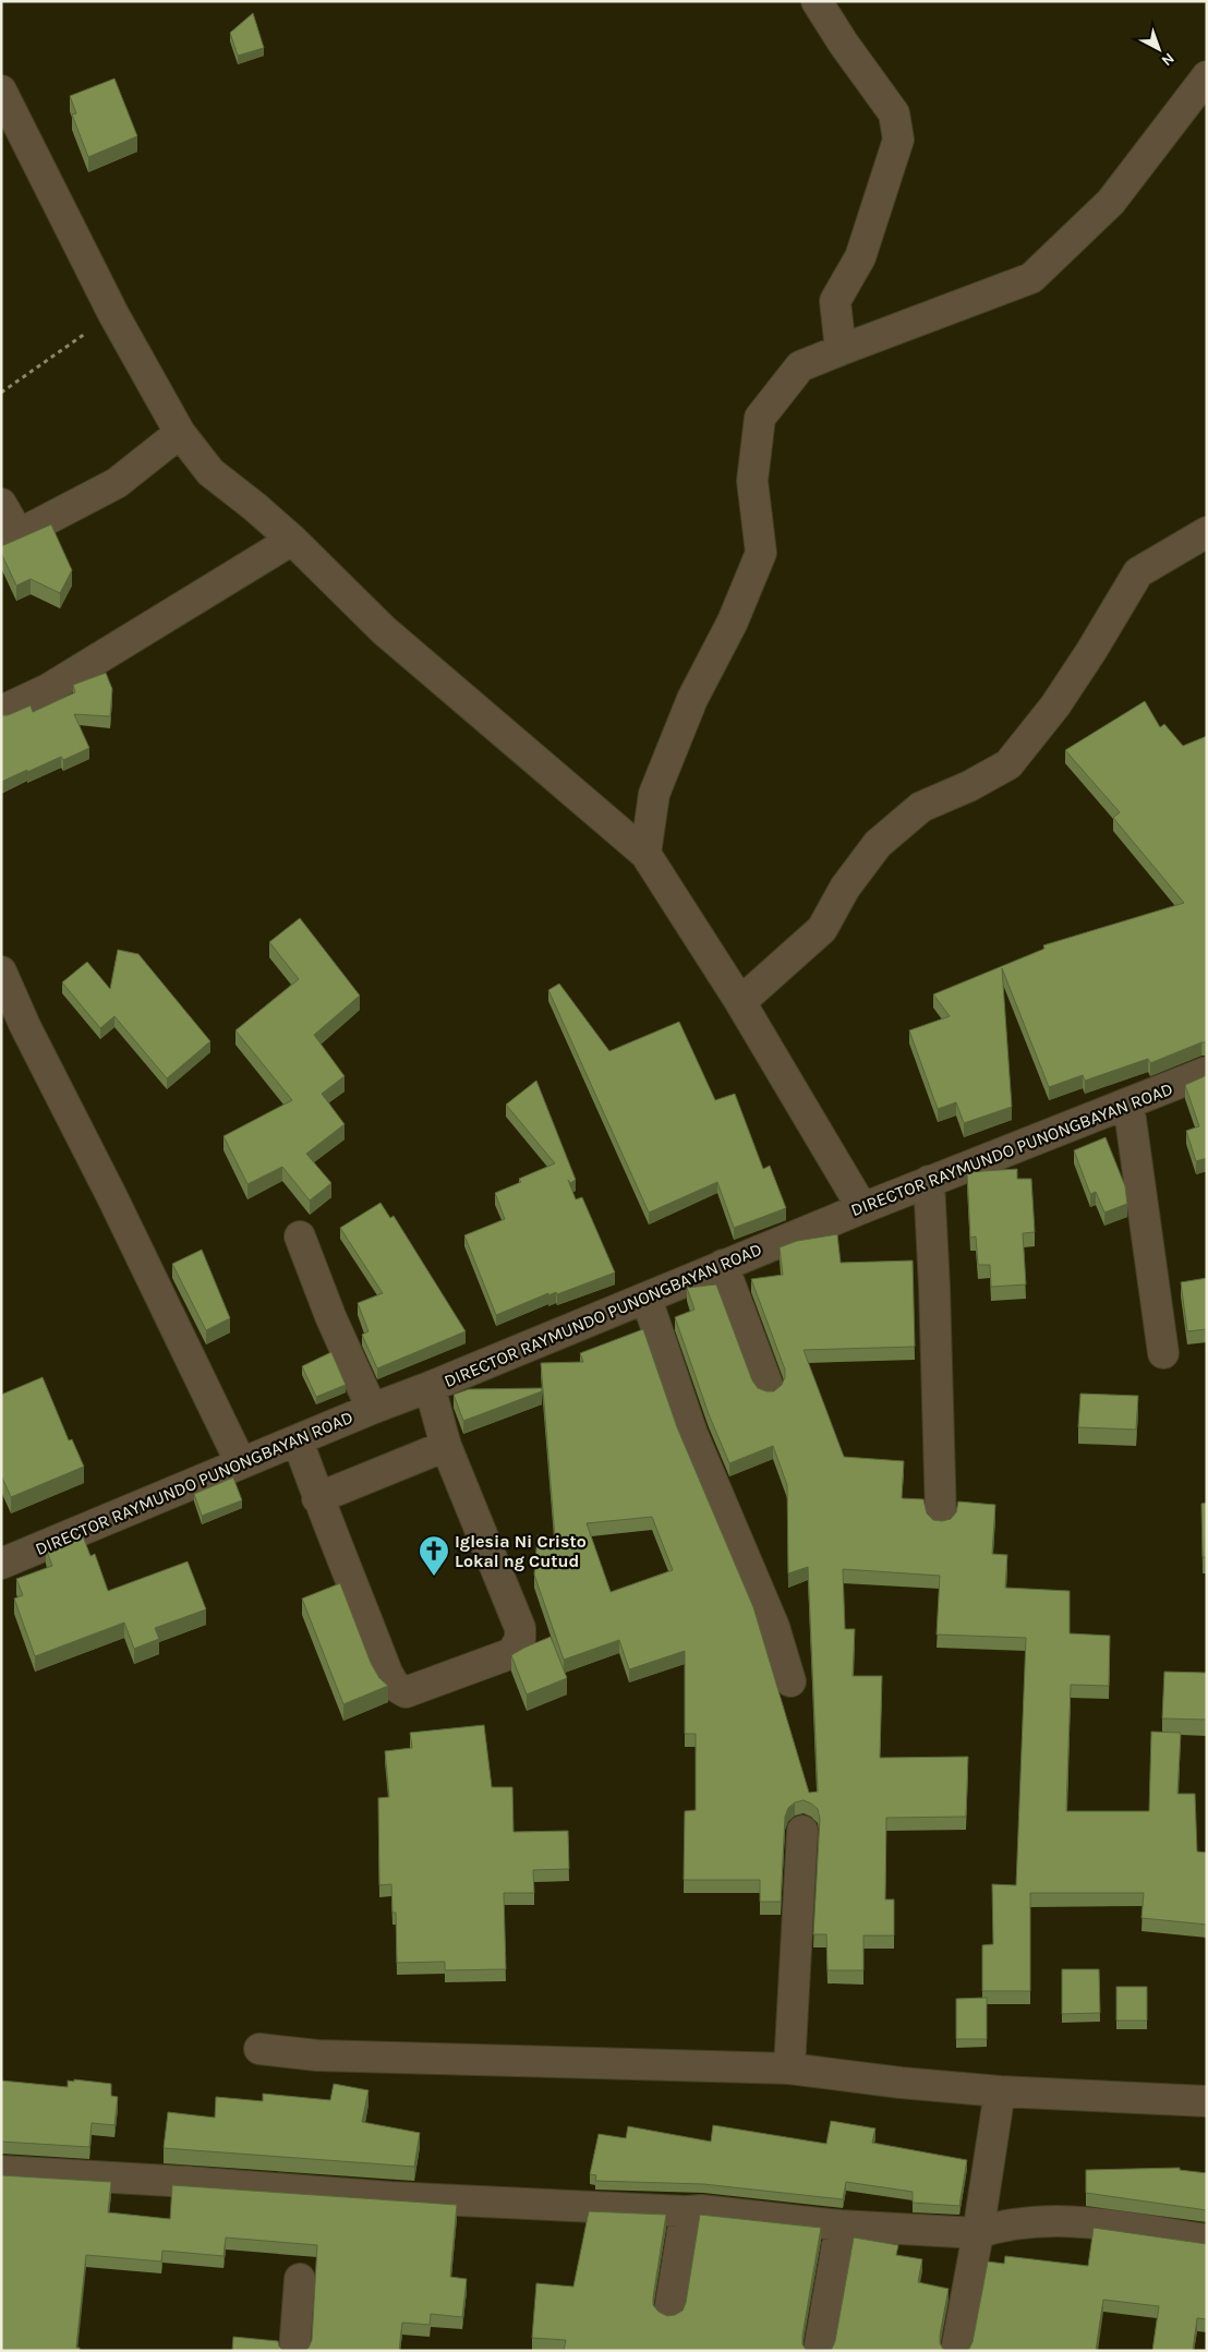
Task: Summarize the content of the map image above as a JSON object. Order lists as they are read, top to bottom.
{
  "streets": {
    "street": ["DIRECTOR RAYMUNDO PUNONGBAYAN ROAD"]
  },
  "places": {
    "church": ["Iglesia Ni Cristo Lokal ng Cutud"]
  },
  "north": "bottom right"
}
